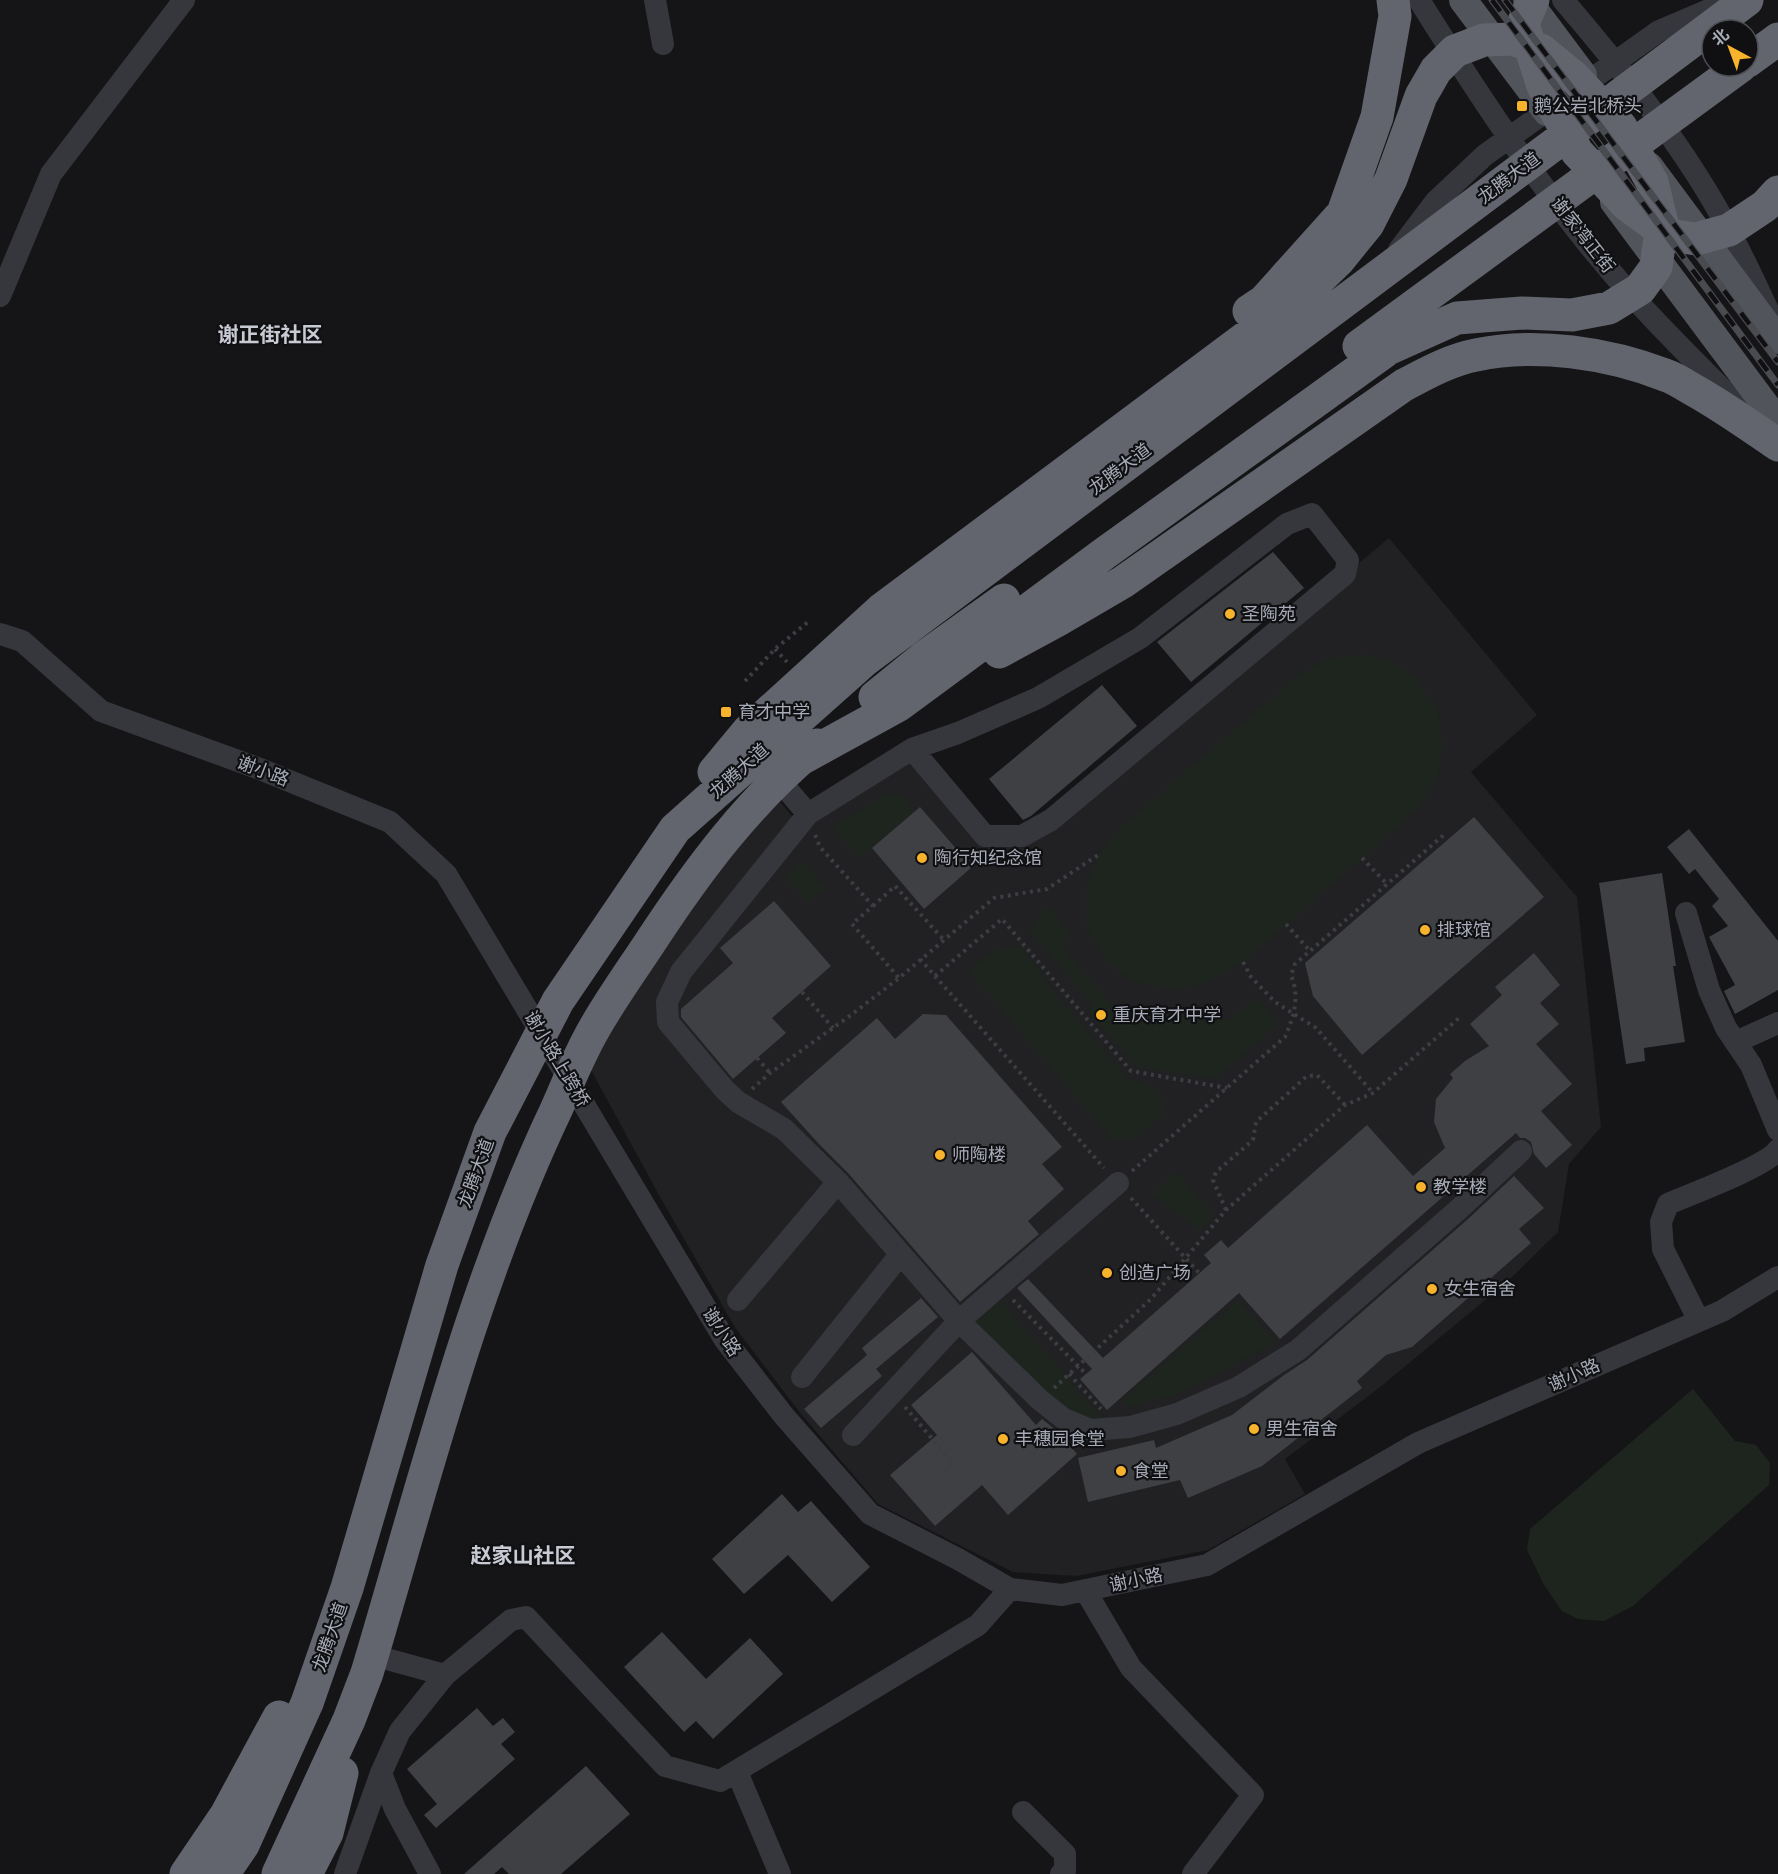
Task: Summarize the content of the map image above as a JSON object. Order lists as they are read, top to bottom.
{
  "streets": {
    "highway": ["龙腾大道"],
    "street": ["谢家湾正街", "谢小路", "谢小路上跨桥"]
  },
  "crossings": [
    ["谢小路", "谢小路上跨桥"]
  ],
  "districts": ["谢正街社区", "赵家山社区"],
  "places": {
    "transit": ["鹅公岩北桥头", "育才中学"],
    "other": [
      "圣陶苑",
      "陶行知纪念馆",
      "排球馆",
      "重庆育才中学",
      "师陶楼",
      "教学楼",
      "创造广场",
      "女生宿舍",
      "男生宿舍",
      "丰穗园食堂",
      "食堂"
    ]
  },
  "north": "top left"
}
